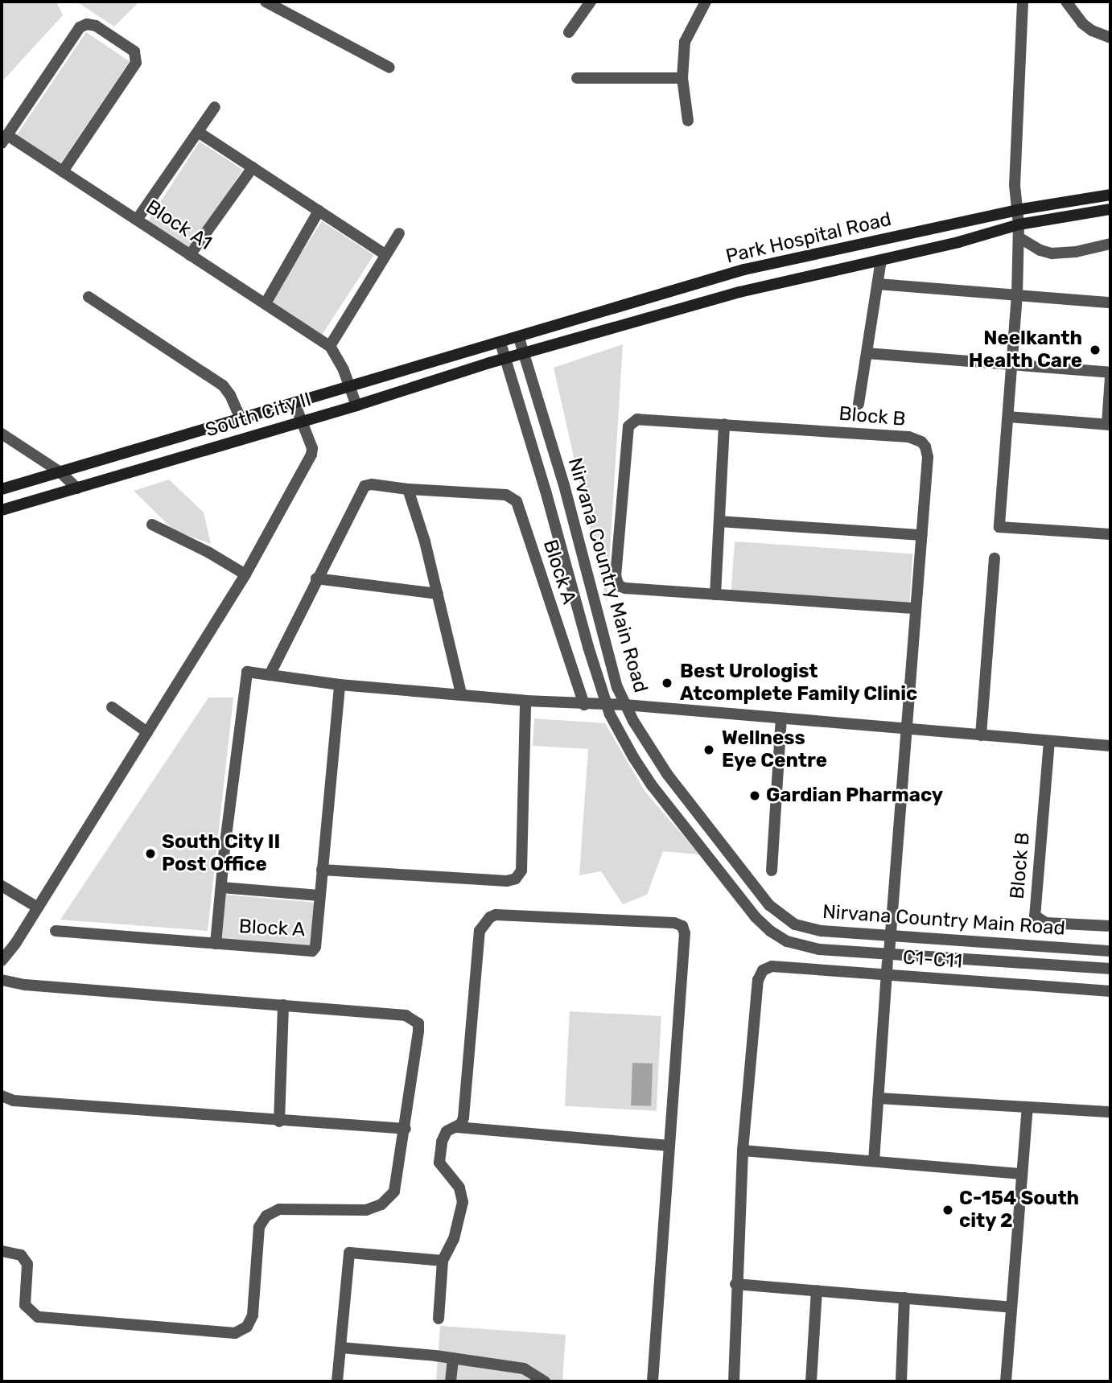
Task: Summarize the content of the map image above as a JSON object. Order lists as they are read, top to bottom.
{
  "streets": {
    "main road": ["Park Hospital Road", "South City II"],
    "street": [
      "Block A1",
      "Block B",
      "Block A",
      "Nirvana Country Main Road",
      "C1-C11"
    ]
  },
  "crossings": [
    ["Park Hospital Road", "South City II"],
    ["Park Hospital Road", "Nirvana Country Main Road"],
    ["South City II", "Nirvana Country Main Road"],
    ["Block B", "Nirvana Country Main Road"],
    ["Block B", "C1-C11"],
    ["Nirvana Country Main Road", "C1-C11"]
  ],
  "places": [
    "Neelkanth Health Care",
    "Best Urologist Atcomplete Family Clinic",
    "Wellness Eye Centre",
    "Gardian Pharmacy",
    "South City II Post Office",
    "C-154 South city 2"
  ]
}
